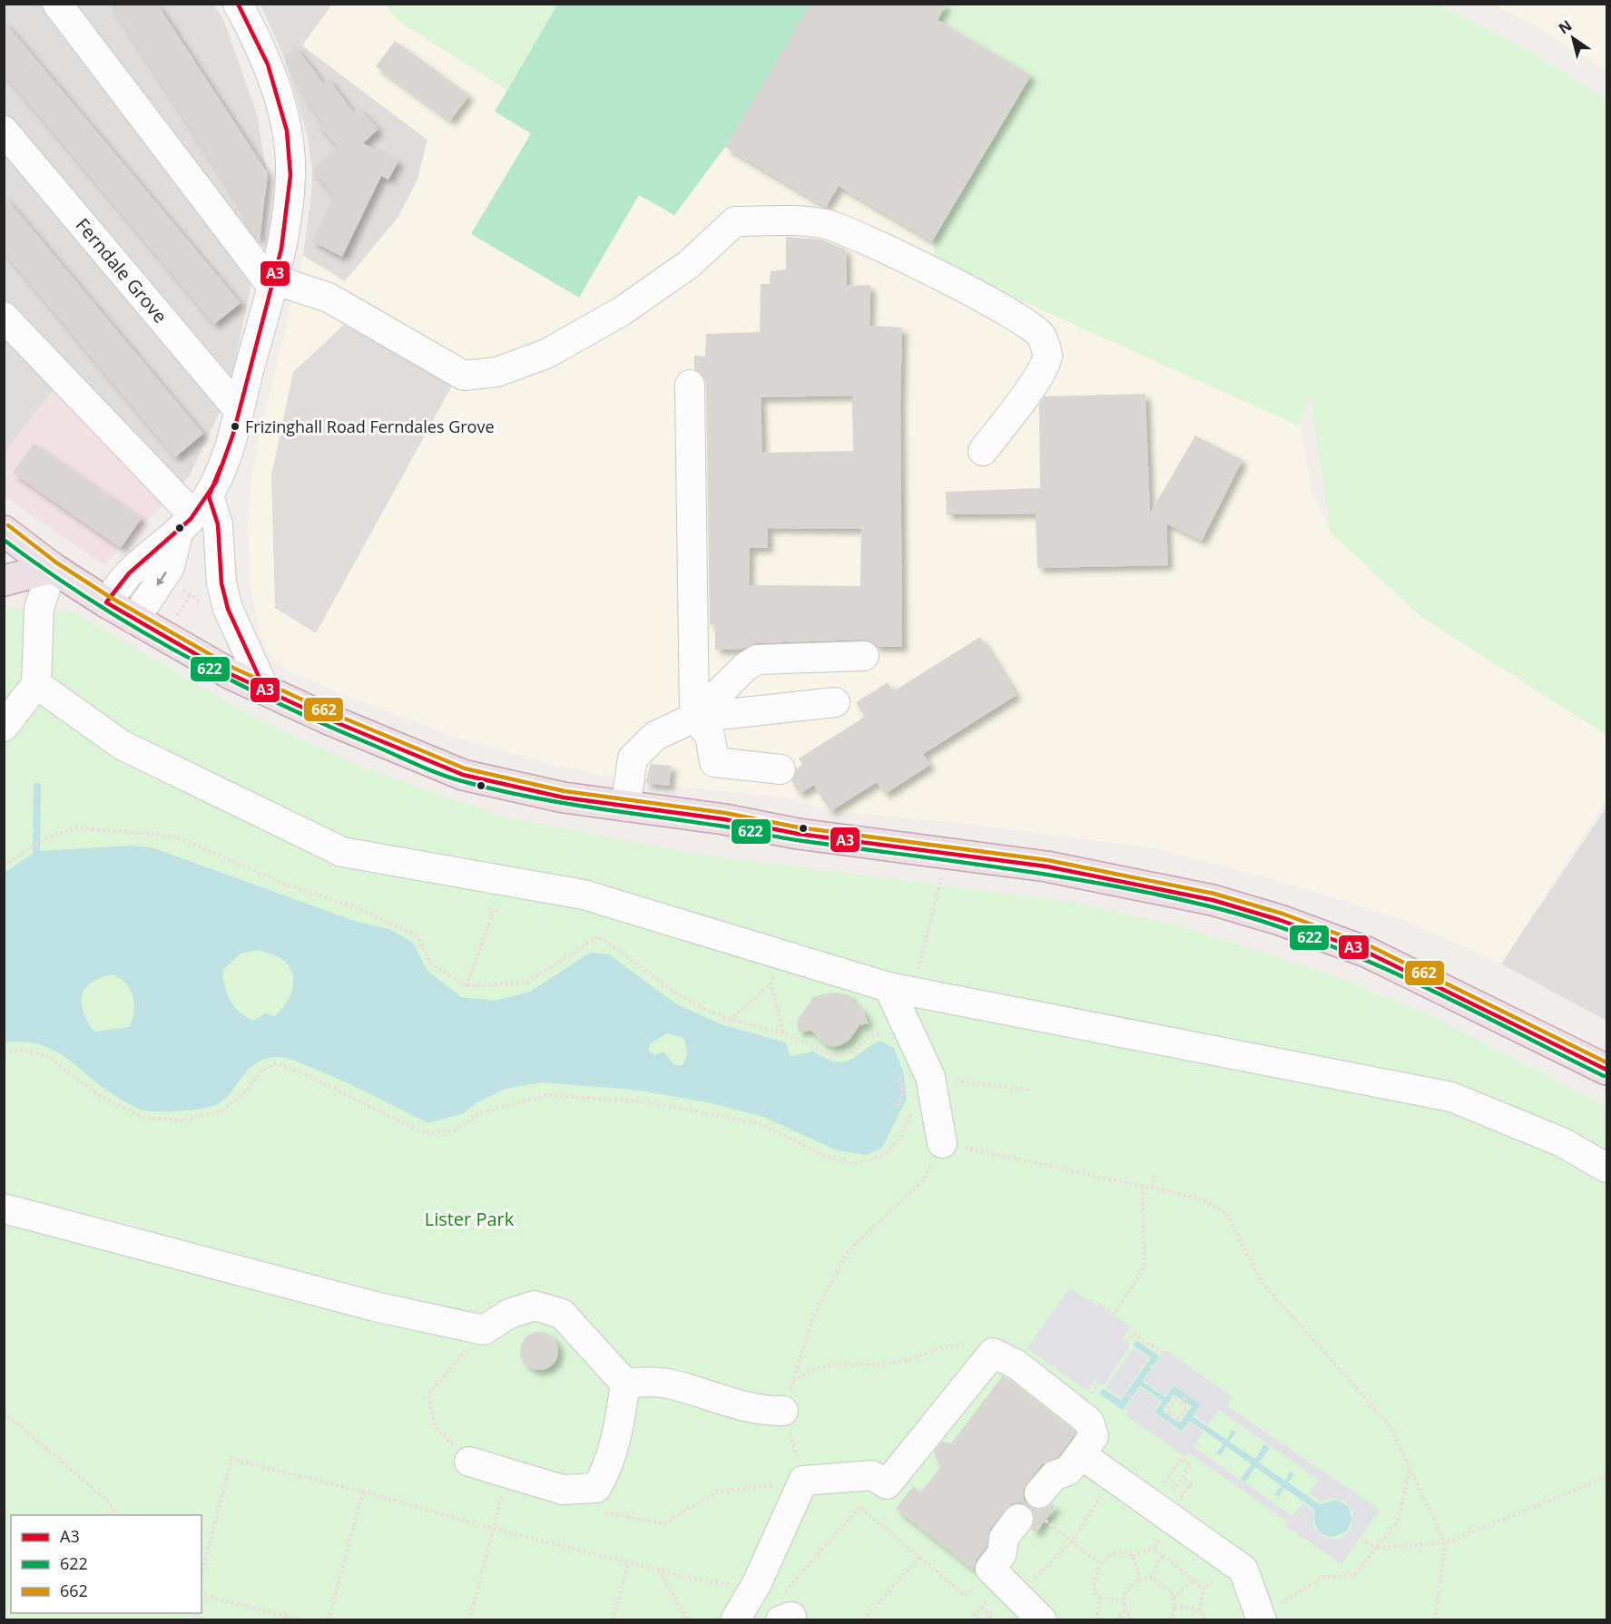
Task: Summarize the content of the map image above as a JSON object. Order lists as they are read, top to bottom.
{
  "streets": {
    "street": ["Ferndale Grove"]
  },
  "parks": ["Lister Park"],
  "places": ["Frizinghall Road Ferndales Grove"],
  "lines": ["transit line A3", "transit line 662", "transit line 622"],
  "legend": ["A3", "622", "662"],
  "north": "top left"
}
